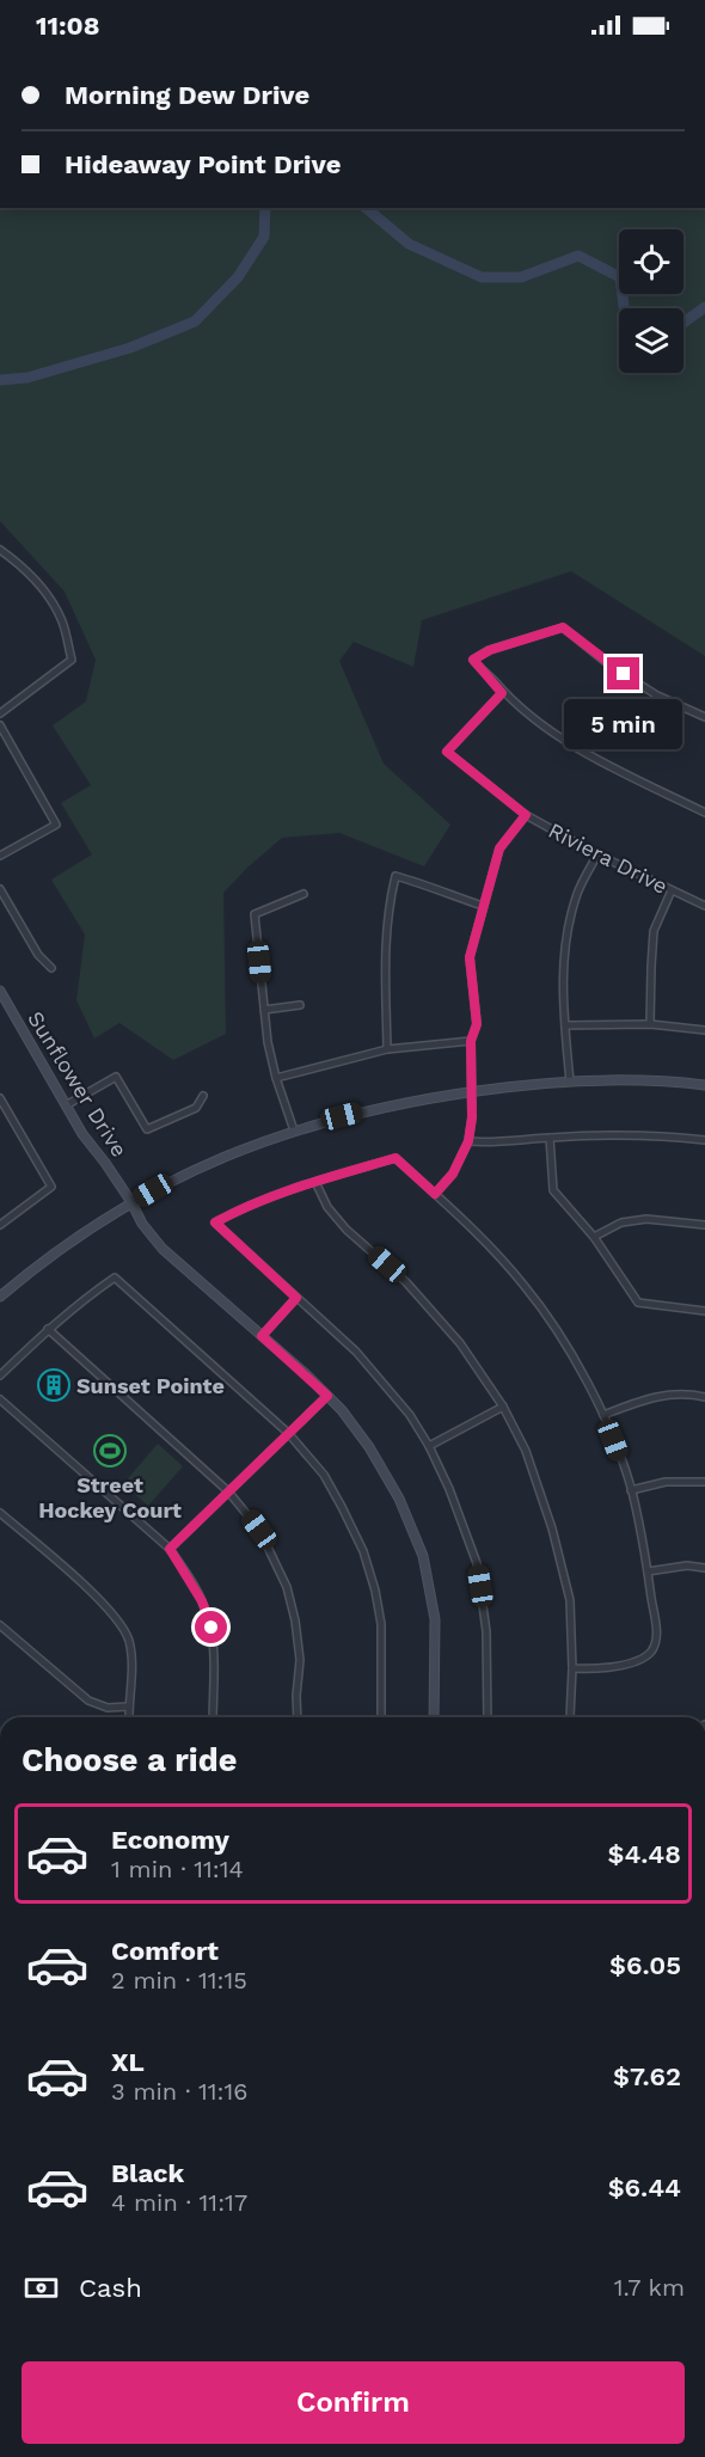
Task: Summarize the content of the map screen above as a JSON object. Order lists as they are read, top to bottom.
{
  "streets": {
    "street": ["Riviera Drive", "Sunflower Drive"]
  },
  "places": {
    "building": ["Sunset Pointe"],
    "sports": ["Street Hockey Court"]
  },
  "page": {
    "status": "11:08",
    "banner": ["Morning Dew Drive", "Hideaway Point Drive"],
    "bubble": "5 min",
    "heading": "Choose a ride",
    "list": [
      {
        "name": "Economy",
        "note": "1 min · 11:14",
        "value": "$4.48"
      },
      {
        "name": "Comfort",
        "note": "2 min · 11:15",
        "value": "$6.05"
      },
      {
        "name": "XL",
        "note": "3 min · 11:16",
        "value": "$7.62"
      },
      {
        "name": "Black",
        "note": "4 min · 11:17",
        "value": "$6.44"
      }
    ],
    "pay": ["Cash", "1.7 km"],
    "buttons": "Confirm"
  }
}
